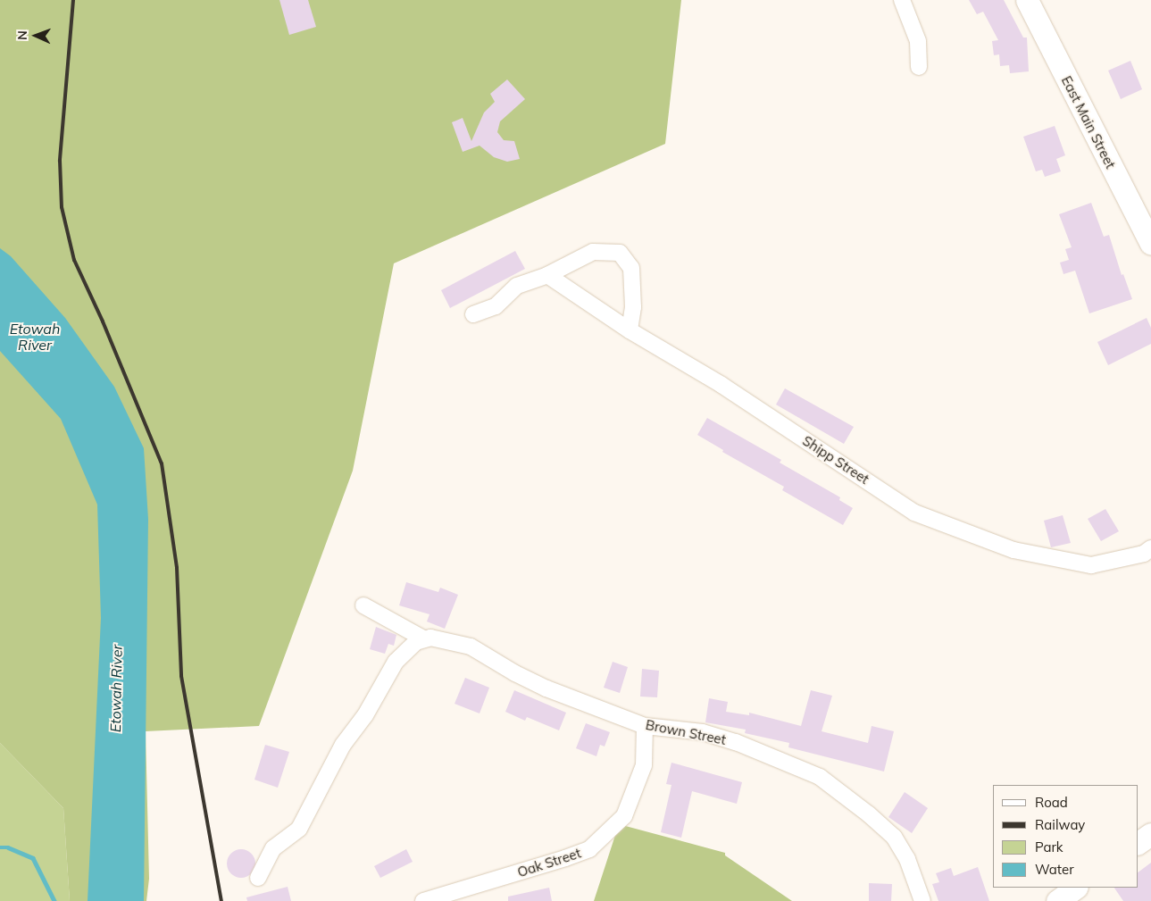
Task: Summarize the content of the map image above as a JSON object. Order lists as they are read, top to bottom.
{
  "streets": {
    "main road": ["East Main Street"],
    "street": ["Shipp Street", "Brown Street", "Oak Street"]
  },
  "crossings": [
    ["Brown Street", "Oak Street"]
  ],
  "water": ["Etowah River"],
  "legend": [
    "Road",
    "Railway",
    "Park",
    "Water"
  ],
  "north": "left"
}
